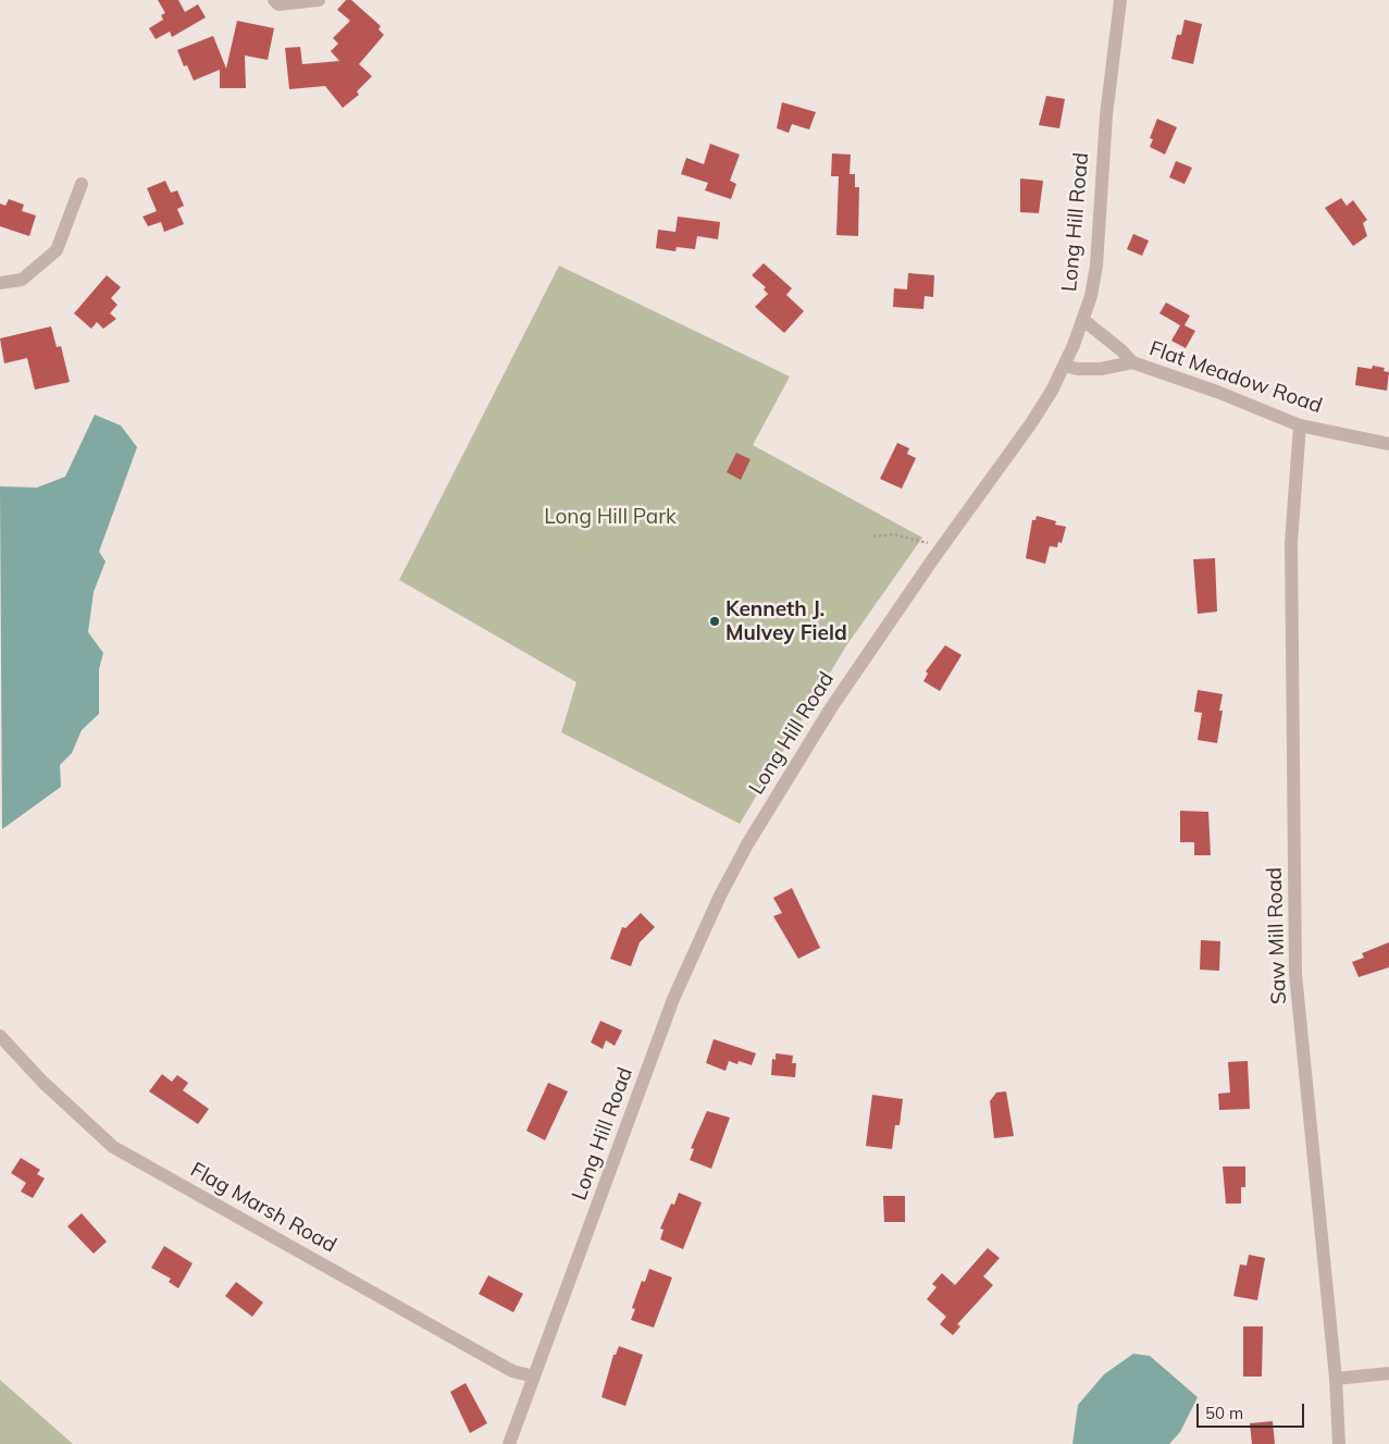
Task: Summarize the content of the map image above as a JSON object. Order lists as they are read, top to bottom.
{
  "streets": {
    "street": [
      "Long Hill Road",
      "Flat Meadow Road",
      "Saw Mill Road",
      "Flag Marsh Road"
    ]
  },
  "crossings": [
    ["Long Hill Road", "Flat Meadow Road"],
    ["Long Hill Road", "Flag Marsh Road"],
    ["Flat Meadow Road", "Saw Mill Road"]
  ],
  "parks": ["Long Hill Park"],
  "places": ["Kenneth J. Mulvey Field"],
  "scale_bar": "50 m"
}
